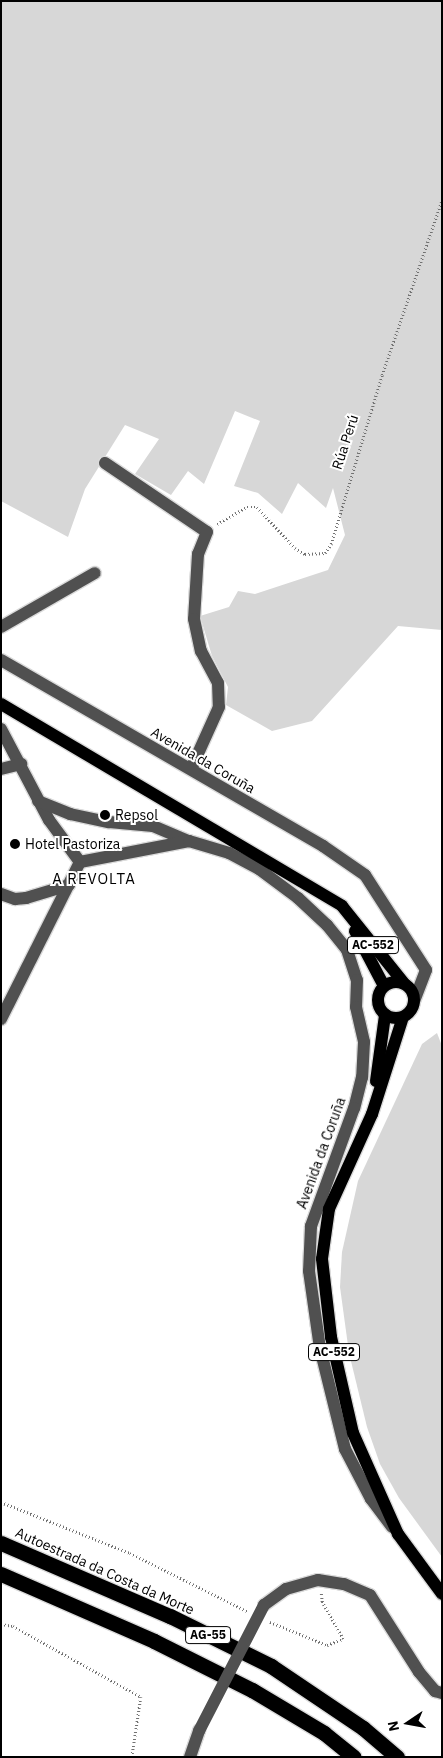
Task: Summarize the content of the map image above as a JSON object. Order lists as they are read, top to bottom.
{
  "streets": {
    "highway": ["Autoestrada da Costa da Morte", "AG-55"],
    "main road": ["Avenida da Coruña", "AC-552"],
    "path": ["Rúa Perú"]
  },
  "crossings": [
    ["Avenida da Coruña", "AC-552"]
  ],
  "districts": ["A REVOLTA"],
  "places": ["Repsol", "Hotel Pastoriza"],
  "north": "left"
}
